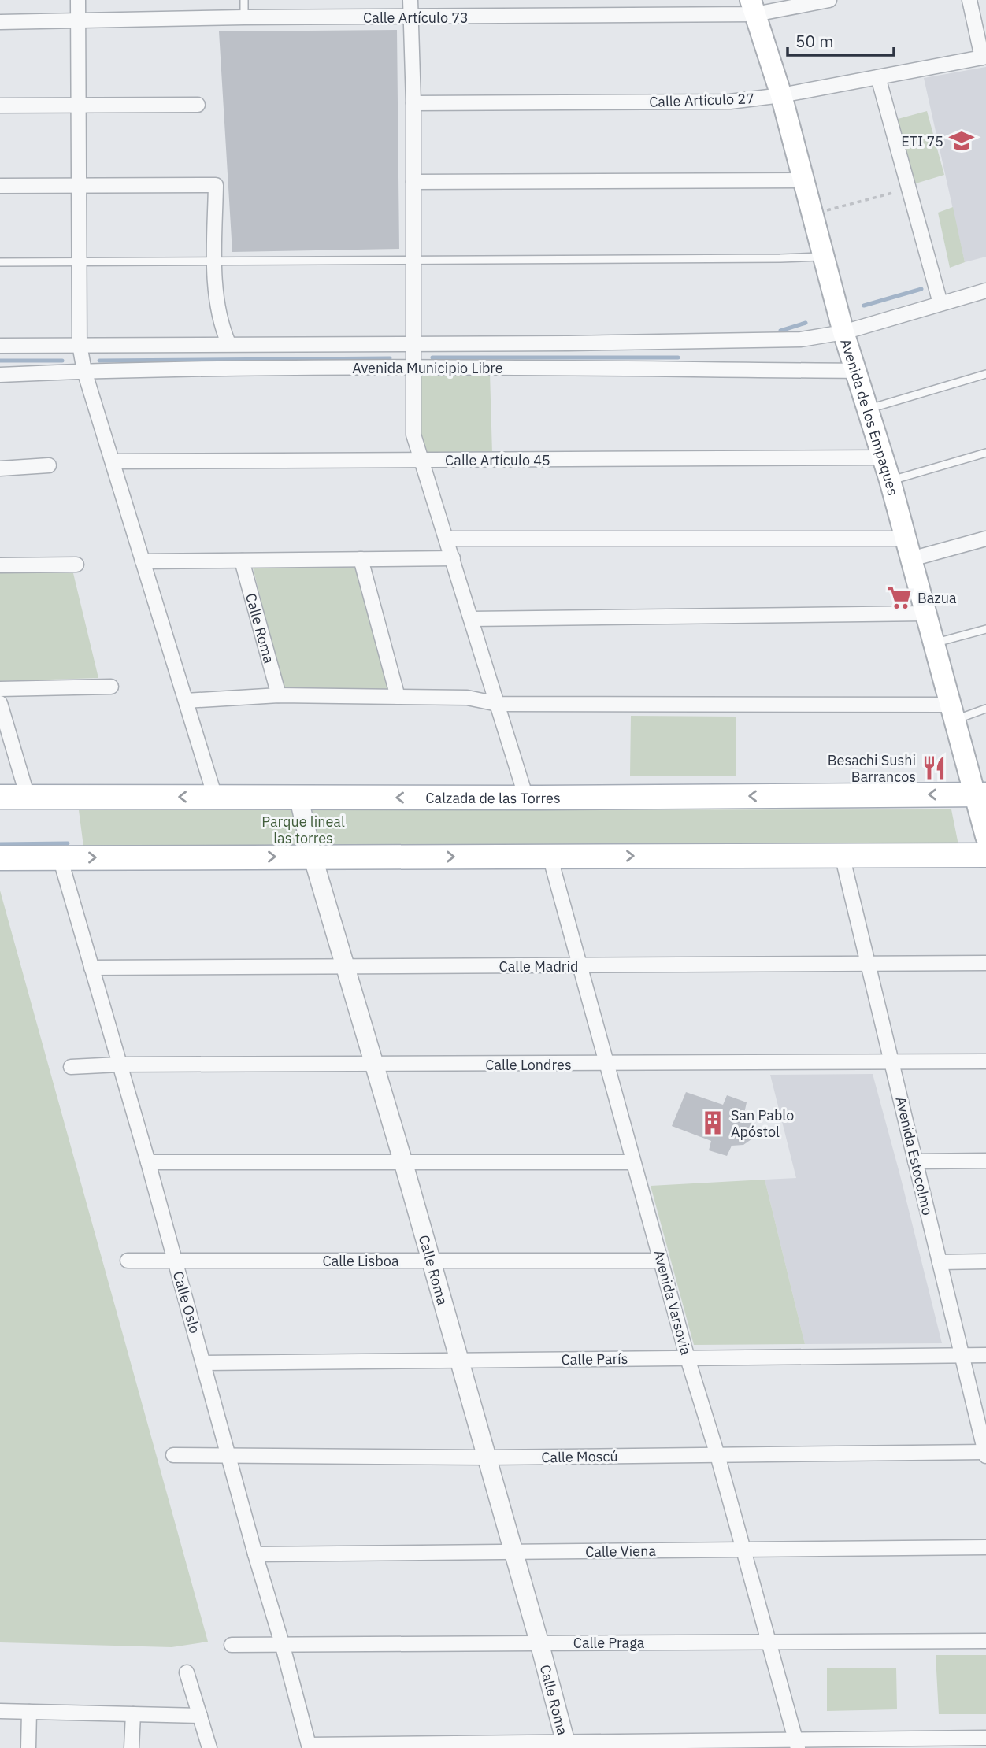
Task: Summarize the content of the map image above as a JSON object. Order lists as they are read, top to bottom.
{
  "streets": {
    "main road": ["Avenida de los Empaques", "Calzada de las Torres"],
    "street": [
      "Calle Artículo 73",
      "Calle Artículo 27",
      "Avenida Municipio Libre",
      "Calle Artículo 45",
      "Calle Roma",
      "Calle Madrid",
      "Calle Londres",
      "Avenida Estocolmo",
      "Calle Lisboa",
      "Calle Oslo",
      "Avenida Varsovia",
      "Calle París",
      "Calle Moscú",
      "Calle Viena",
      "Calle Praga"
    ]
  },
  "crossings": [
    ["Calle Artículo 73", "Avenida de los Empaques"],
    ["Calle Artículo 27", "Avenida de los Empaques"],
    ["Avenida Municipio Libre", "Avenida de los Empaques"],
    ["Avenida de los Empaques", "Calle Artículo 45"],
    ["Avenida de los Empaques", "Calzada de las Torres"],
    ["Calle Roma", "Calzada de las Torres"],
    ["Calle Roma", "Calle Madrid"],
    ["Calle Roma", "Calle Londres"],
    ["Calle Roma", "Calle Lisboa"],
    ["Calle Roma", "Calle París"],
    ["Calle Roma", "Calle Moscú"],
    ["Calle Roma", "Calle Viena"],
    ["Calle Roma", "Calle Praga"],
    ["Calle Madrid", "Avenida Estocolmo"],
    ["Calle Madrid", "Calle Oslo"],
    ["Calle Madrid", "Avenida Varsovia"],
    ["Calle Londres", "Avenida Estocolmo"],
    ["Calle Londres", "Calle Oslo"],
    ["Calle Londres", "Avenida Varsovia"],
    ["Avenida Estocolmo", "Calle París"],
    ["Avenida Estocolmo", "Calle Moscú"],
    ["Calle Lisboa", "Calle Oslo"],
    ["Calle Lisboa", "Avenida Varsovia"],
    ["Calle Oslo", "Calle París"],
    ["Calle Oslo", "Calle Moscú"],
    ["Calle Oslo", "Calle Viena"],
    ["Calle Oslo", "Calle Praga"],
    ["Avenida Varsovia", "Calle París"],
    ["Avenida Varsovia", "Calle Moscú"],
    ["Avenida Varsovia", "Calle Viena"],
    ["Avenida Varsovia", "Calle Praga"]
  ],
  "parks": ["Parque lineal las torres"],
  "places": {
    "school or university": ["ETI 75"],
    "supermarket": ["Bazua"],
    "restaurant": ["Besachi Sushi Barrancos"],
    "building": ["San Pablo Apóstol"]
  },
  "scale_bar": "50 m"
}
